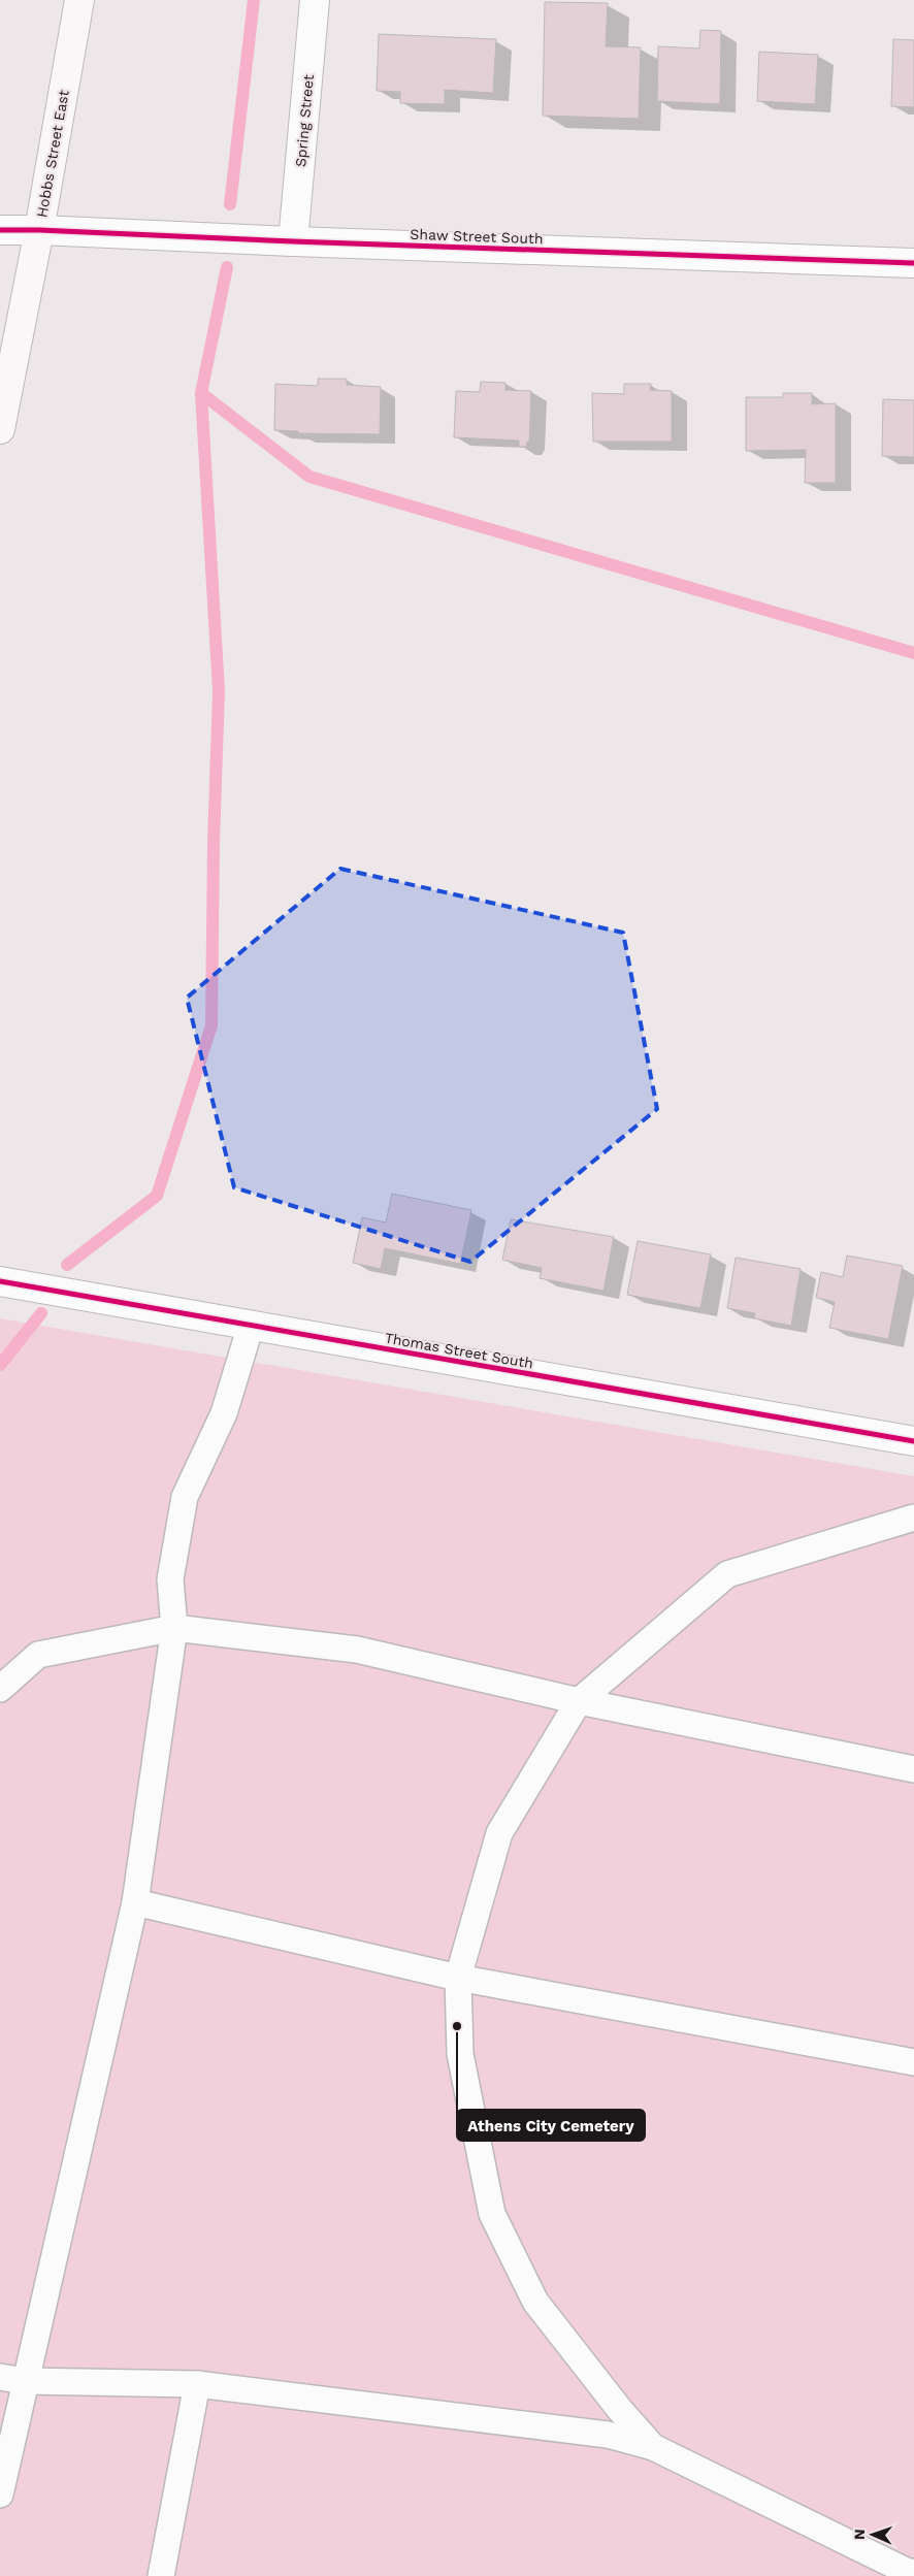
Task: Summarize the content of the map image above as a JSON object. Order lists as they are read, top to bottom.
{
  "streets": {
    "main road": ["Hobbs Street East"],
    "street": ["Spring Street", "Shaw Street South", "Thomas Street South"]
  },
  "crossings": [
    ["Spring Street", "Shaw Street South"],
    ["Hobbs Street East", "Shaw Street South"]
  ],
  "places": ["Athens City Cemetery"],
  "north": "left"
}
